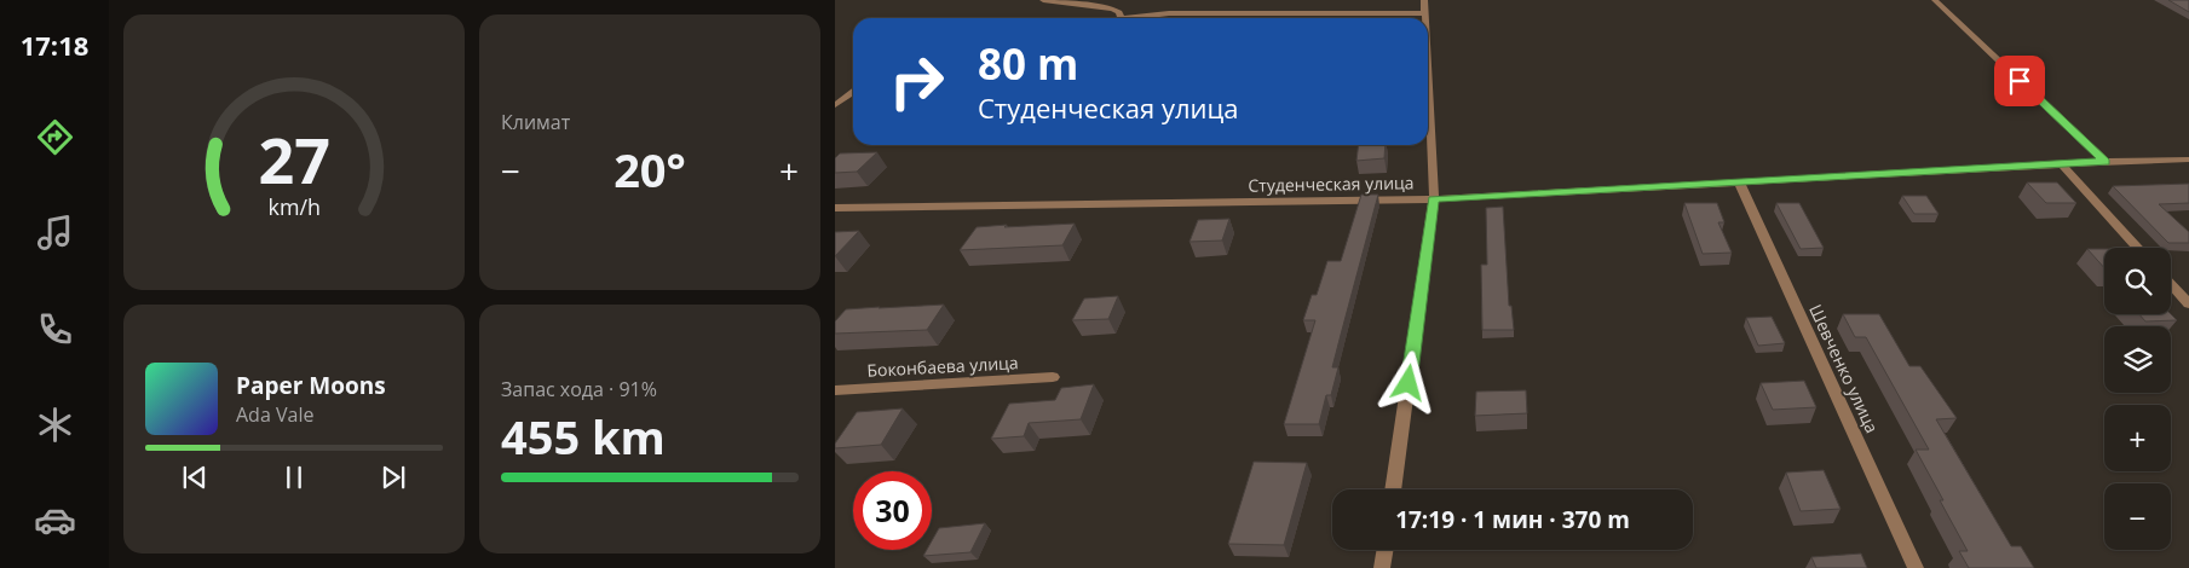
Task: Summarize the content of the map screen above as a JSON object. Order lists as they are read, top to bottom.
{
  "streets": {
    "street": ["Студенческая улица", "Боконбаева улица", "Шевченко улица"]
  },
  "crossings": [
    ["Студенческая улица", "Шевченко улица"]
  ],
  "page": {
    "tabs": "17:18",
    "tile": [
      "Климат",
      ["Запас хода · 91%", "455 km"]
    ],
    "turn": ["80 m", "Студенческая улица"],
    "heat": ["−", "20°", "+"],
    "map_buttons": ["+", "−"],
    "song": ["Paper Moons", "Ada Vale"],
    "limit": "30",
    "trip": "17:19 · 1 мин · 370 m",
    "gauge": ["27", "km/h"]
  }
}
